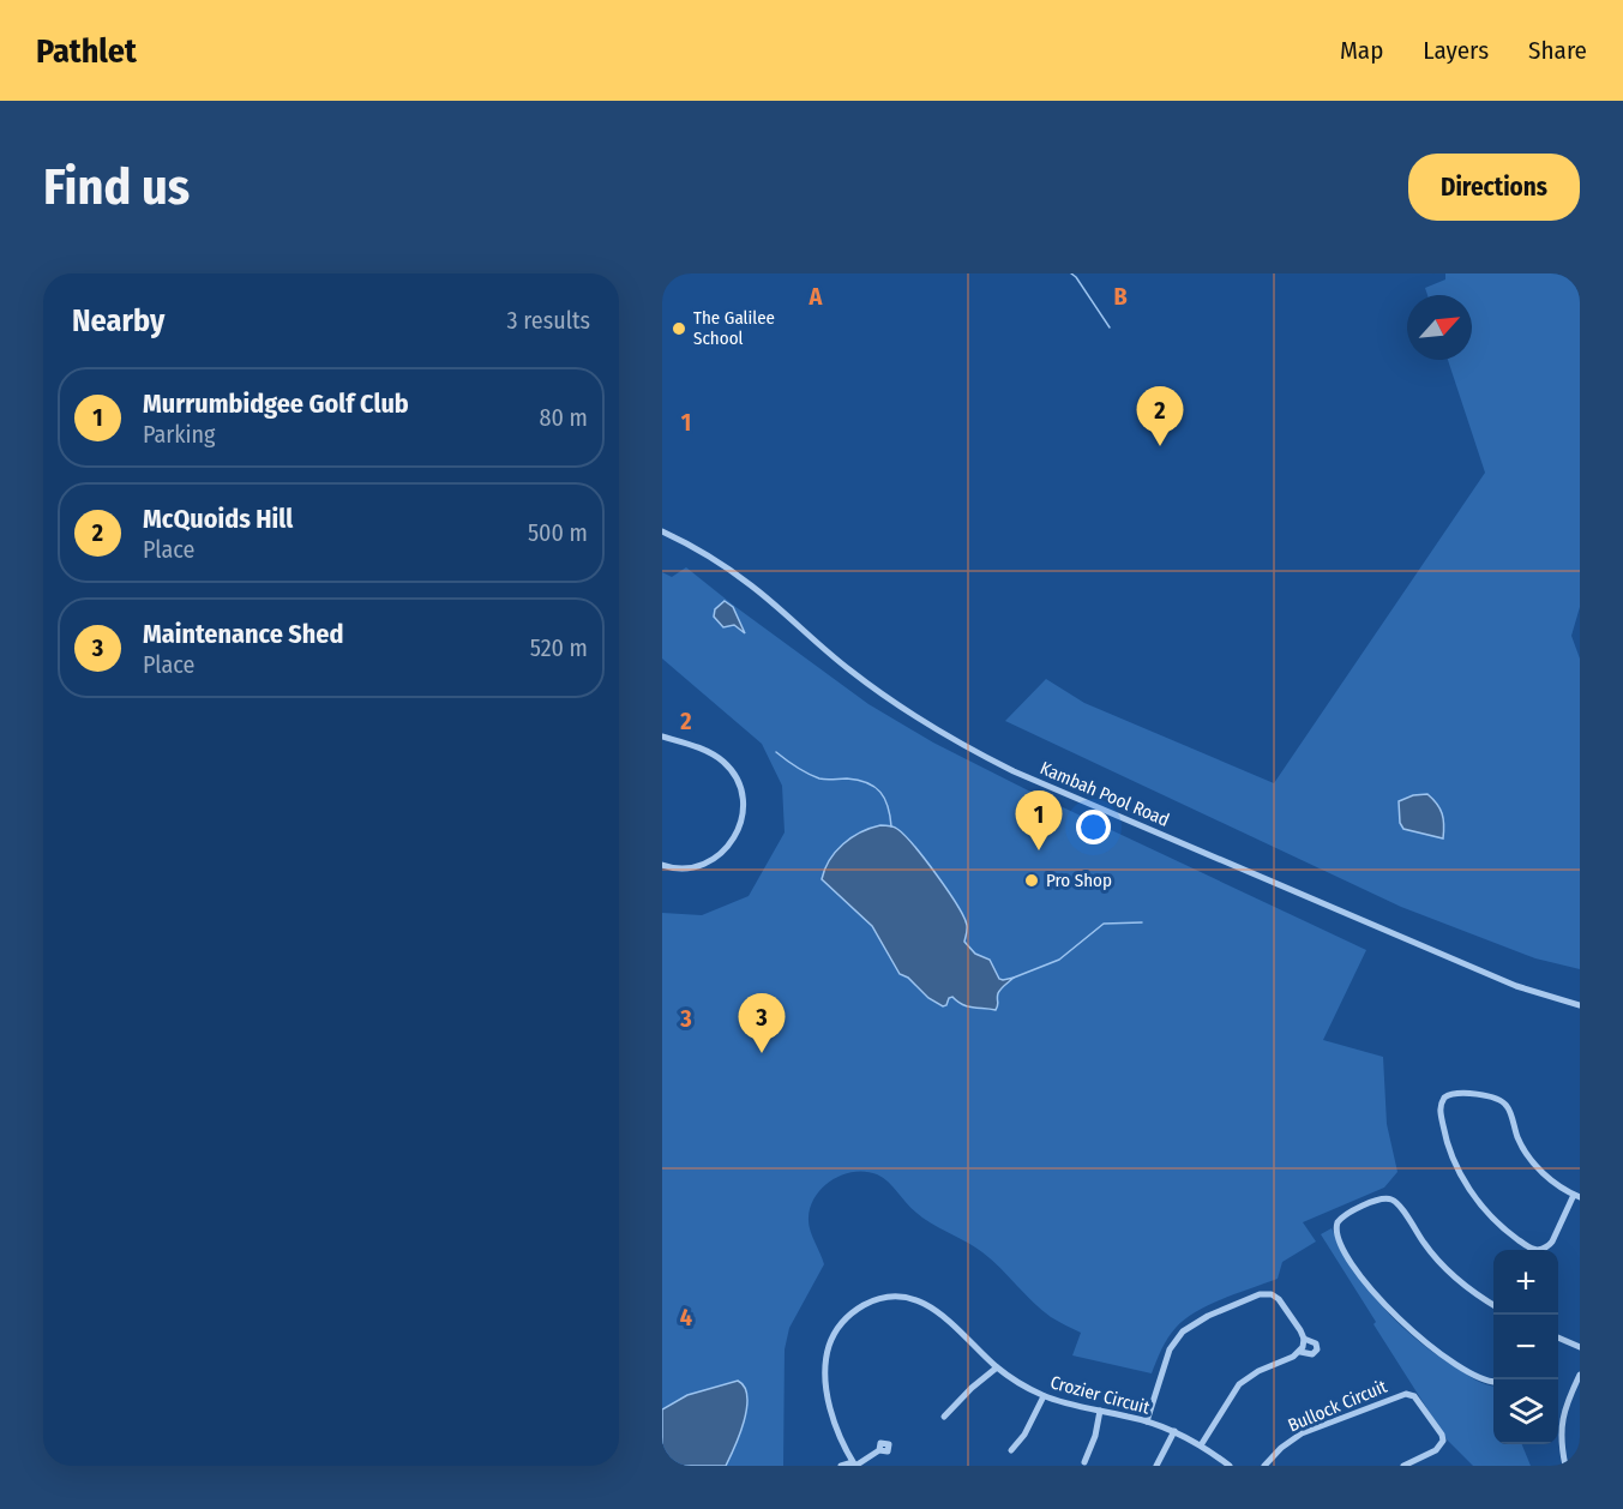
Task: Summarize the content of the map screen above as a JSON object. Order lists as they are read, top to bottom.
{
  "streets": {
    "street": ["Kambah Pool Road", "Crozier Circuit", "Bullock Circuit"]
  },
  "places": ["The Galilee School", "Pro Shop"],
  "north": "top right",
  "page": {
    "header": "Pathlet",
    "nav": ["Map", "Layers", "Share"],
    "buttons": "Directions",
    "title": "Find us",
    "heading": ["Nearby", "3 results"],
    "list": [
      {
        "mark": "1",
        "name": "Murrumbidgee Golf Club",
        "note": "Parking",
        "value": "80 m"
      },
      {
        "mark": "2",
        "name": "McQuoids Hill",
        "note": "Place",
        "value": "500 m"
      },
      {
        "mark": "3",
        "name": "Maintenance Shed",
        "note": "Place",
        "value": "520 m"
      }
    ],
    "pins": ["2", "1", "3"],
    "map_buttons": ["+", "−"]
  },
  "grid": {
    "columns": ["A", "B"],
    "rows": [
      "1",
      "2",
      "3",
      "4"
    ]
  }
}
